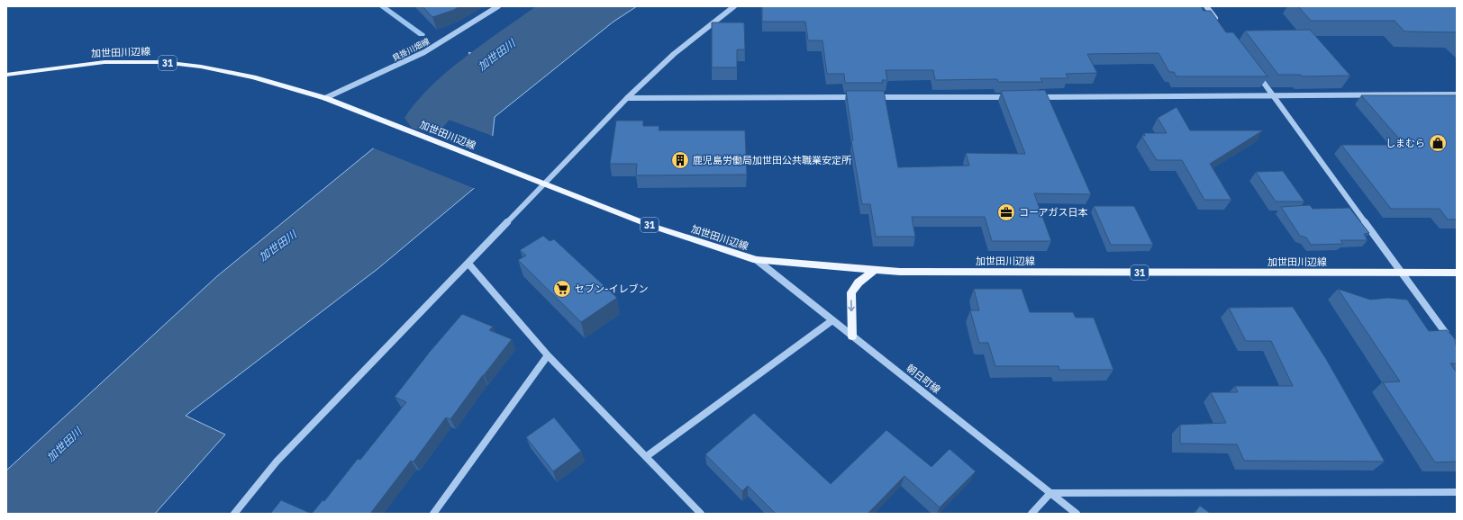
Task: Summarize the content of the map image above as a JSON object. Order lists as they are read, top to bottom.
{
  "streets": {
    "main road": ["加世田川辺線", "31"],
    "street": ["貝掛川畑線", "朝日町線"]
  },
  "crossings": [
    ["貝掛川畑線", "加世田川辺線"],
    ["加世田川辺線", "朝日町線"]
  ],
  "water": ["加世田川"],
  "places": {
    "shop": ["しまむら"],
    "building": ["鹿児島労働局加世田公共職業安定所"],
    "office": ["コーアガス日本"],
    "supermarket": ["セブン-イレブン"]
  }
}
